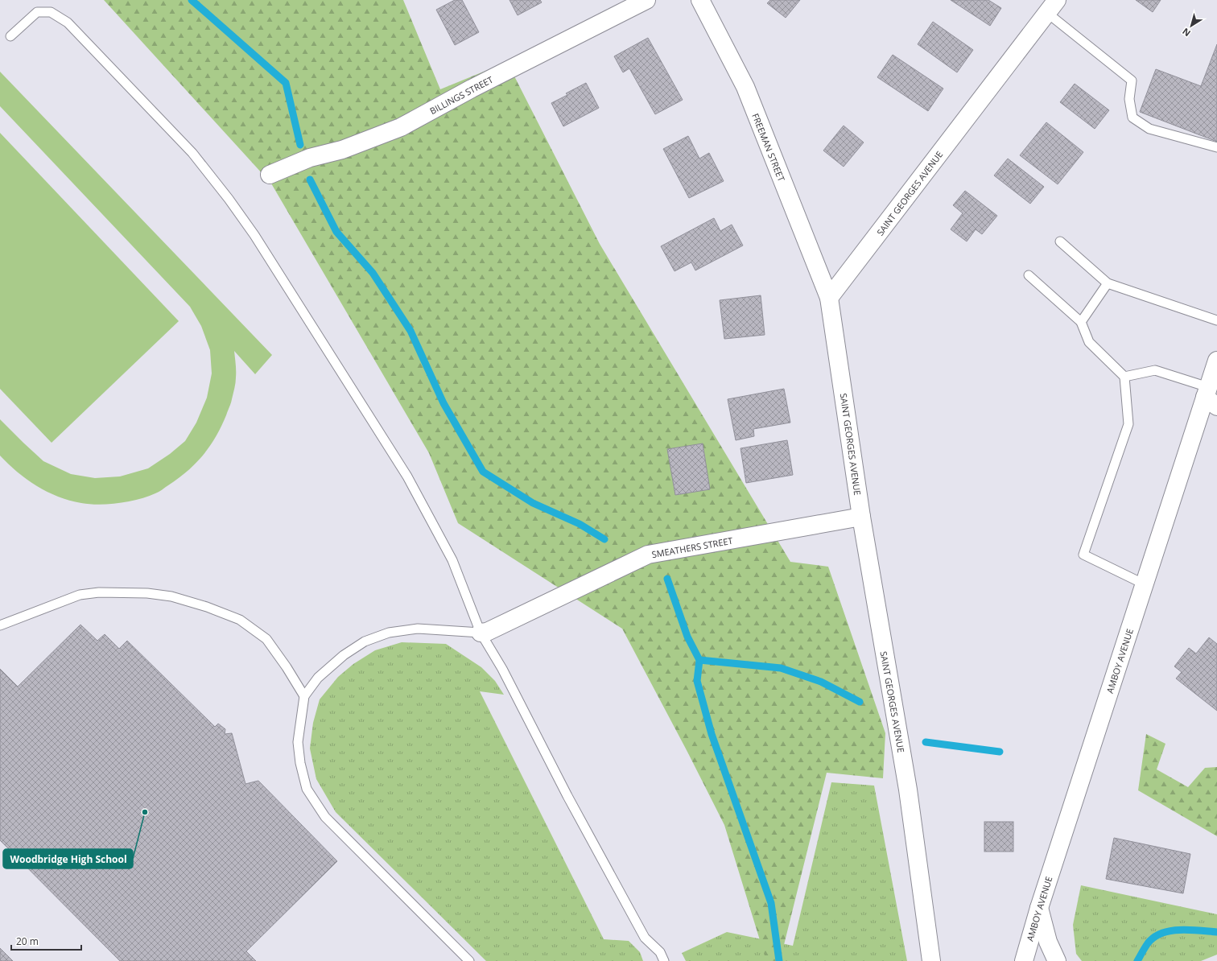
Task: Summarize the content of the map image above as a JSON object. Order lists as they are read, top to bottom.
{
  "streets": {
    "street": [
      "BILLINGS STREET",
      "FREEMAN STREET",
      "SAINT GEORGES AVENUE",
      "SMEATHERS STREET",
      "AMBOY AVENUE"
    ]
  },
  "crossings": [
    ["FREEMAN STREET", "SAINT GEORGES AVENUE"],
    ["SAINT GEORGES AVENUE", "SMEATHERS STREET"]
  ],
  "places": ["Woodbridge High School"],
  "scale_bar": "20 m",
  "north": "bottom left"
}
